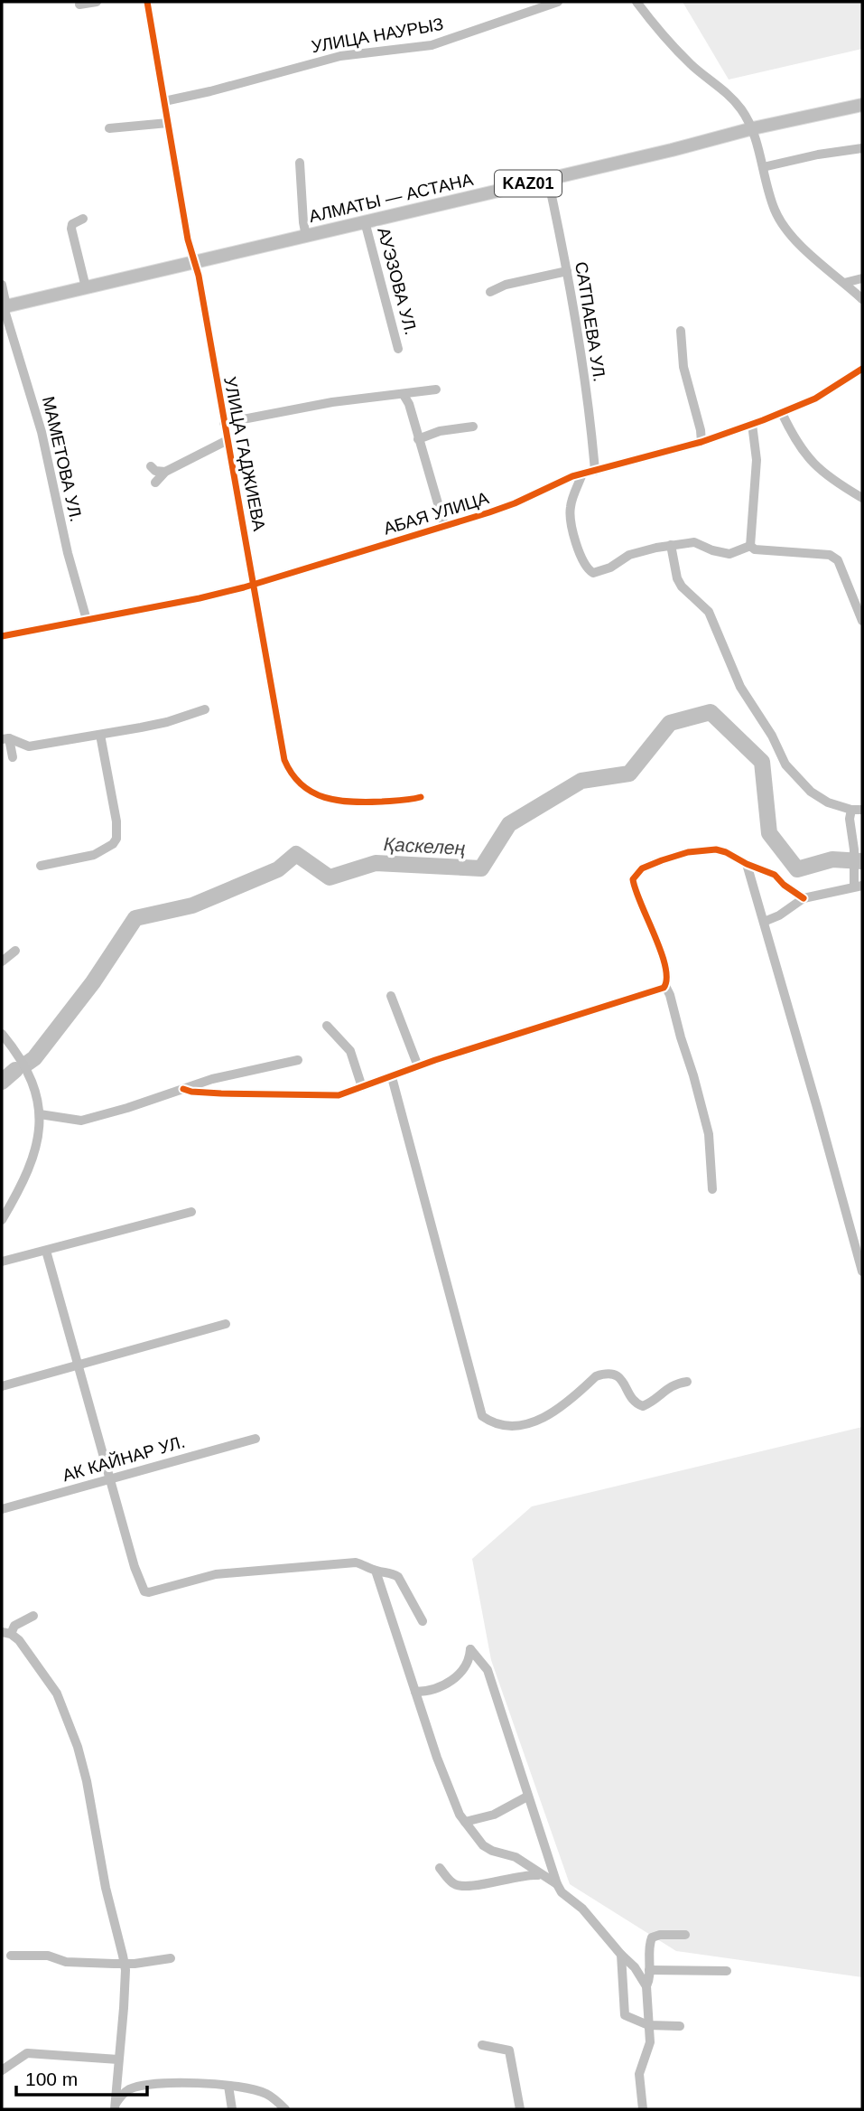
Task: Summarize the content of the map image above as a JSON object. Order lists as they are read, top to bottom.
{
  "streets": {
    "highway": ["KАZ01", "АЛМАТЫ — АСТАНА"],
    "street": [
      "УЛИЦА НАУРЫЗ",
      "АУЭЗОВА УЛ.",
      "САТПАЕВА УЛ.",
      "УЛИЦА ГАДЖИЕВА",
      "МАМЕТОВА УЛ.",
      "АБАЯ УЛИЦА",
      "АК КАЙНАР УЛ."
    ]
  },
  "crossings": [
    ["УЛИЦА НАУРЫЗ", "УЛИЦА ГАДЖИЕВА"],
    ["АЛМАТЫ — АСТАНА", "АУЭЗОВА УЛ."],
    ["АЛМАТЫ — АСТАНА", "САТПАЕВА УЛ."],
    ["АЛМАТЫ — АСТАНА", "УЛИЦА ГАДЖИЕВА"],
    ["АЛМАТЫ — АСТАНА", "МАМЕТОВА УЛ."],
    ["САТПАЕВА УЛ.", "АБАЯ УЛИЦА"],
    ["УЛИЦА ГАДЖИЕВА", "АБАЯ УЛИЦА"],
    ["МАМЕТОВА УЛ.", "АБАЯ УЛИЦА"]
  ],
  "water": ["Қаскелең"],
  "scale_bar": "100 m"
}
